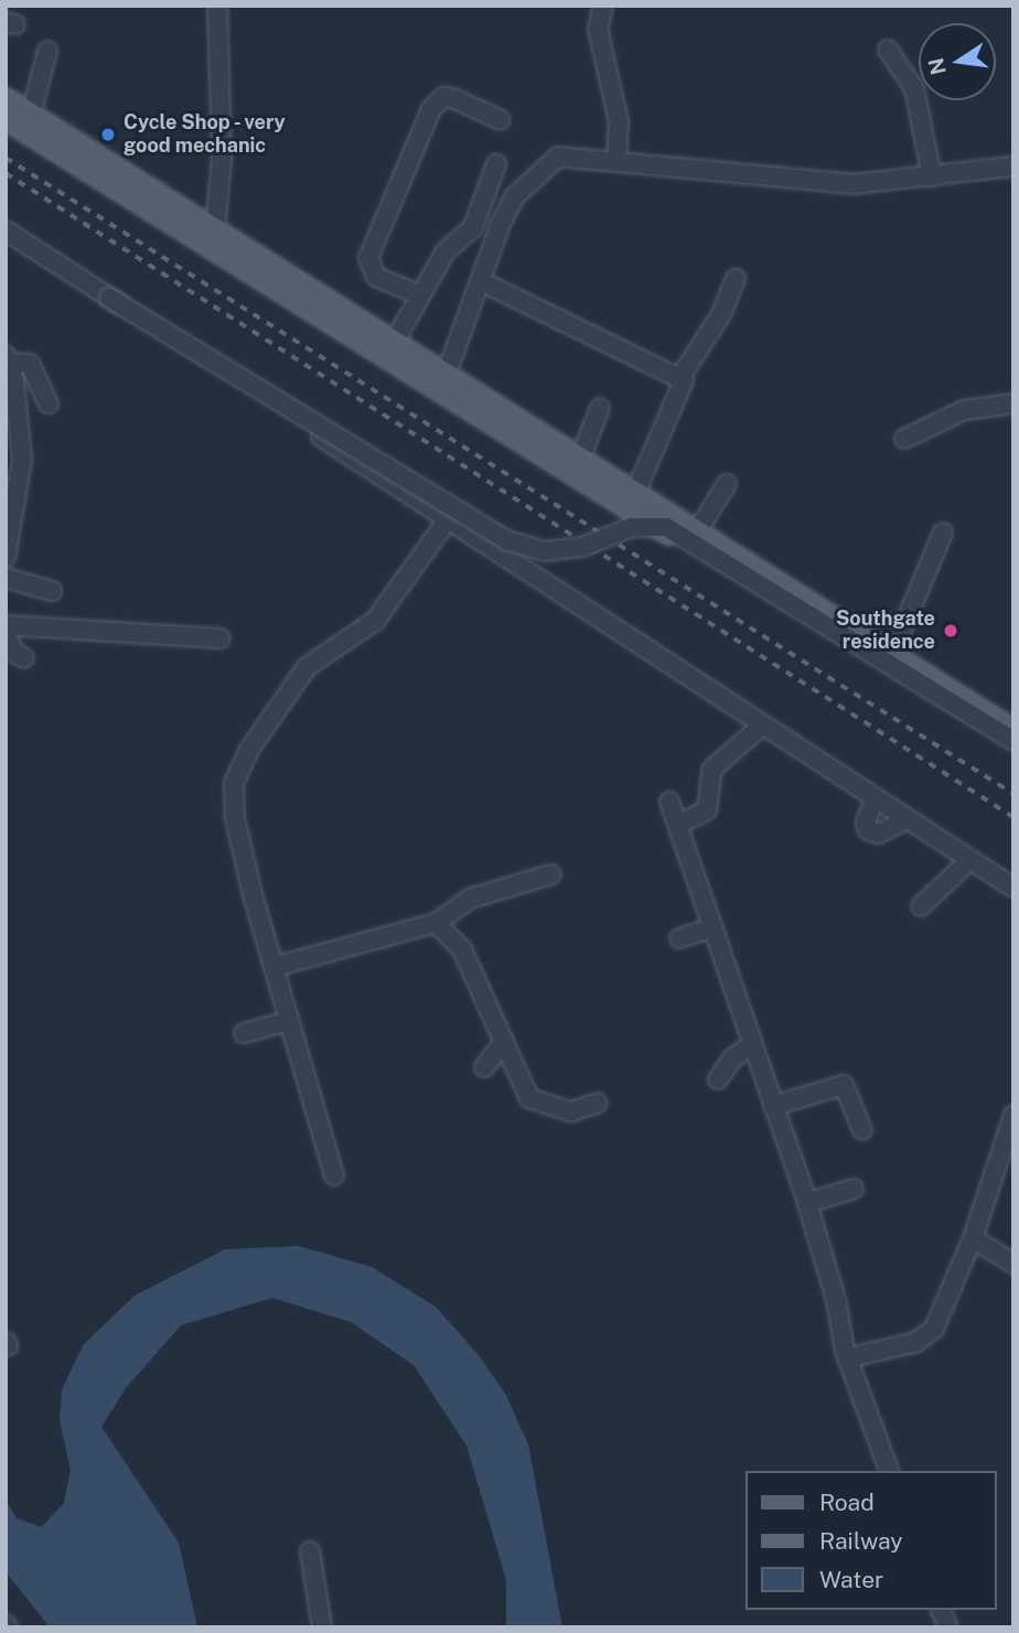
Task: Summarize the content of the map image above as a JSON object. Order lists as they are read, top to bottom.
{
  "places": ["Cycle Shop - very good mechanic", "Southgate residence"],
  "legend": ["Road", "Railway", "Water"],
  "north": "left"
}
